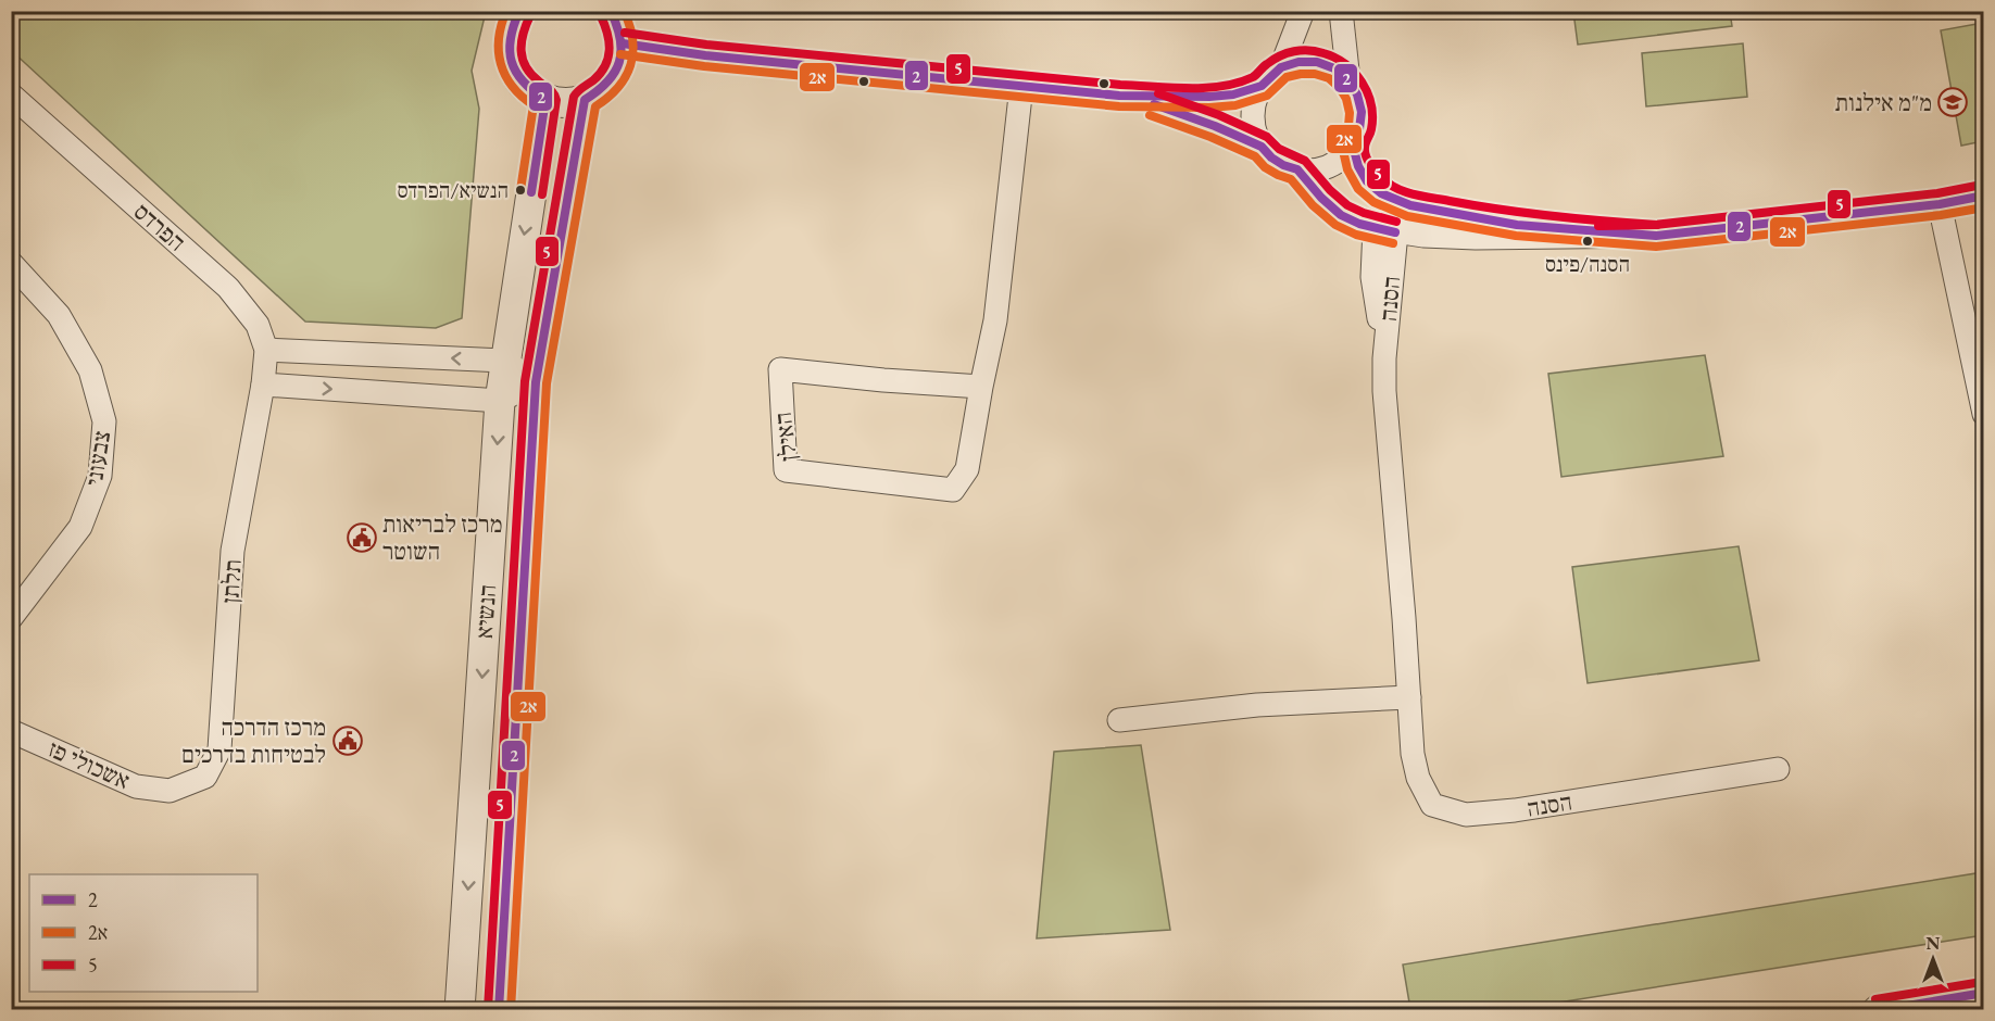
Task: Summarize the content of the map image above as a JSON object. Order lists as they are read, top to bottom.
{
  "streets": {
    "street": [
      "הפרדס",
      "הסנה",
      "האילן",
      "צבעוני",
      "תלתן",
      "הנשיא",
      "אשכולי פז"
    ]
  },
  "crossings": [
    ["הפרדס", "תלתן"],
    ["תלתן", "אשכולי פז"]
  ],
  "places": {
    "school or university": ["מ\"מ אילנות"],
    "other": ["הנשיא/הפרדס", "הסנה/פינס"],
    "public building": ["מרכז לבריאות השוטר", "מרכז הדרכה לבטיחות בדרכים"]
  },
  "lines": ["transit line 2", "transit line 2א", "transit line 5"],
  "legend": ["2", "2א", "5"],
  "north": "top"
}
